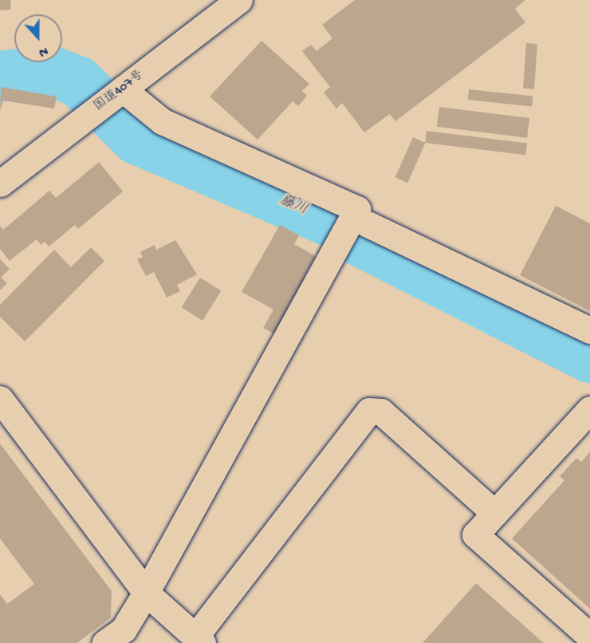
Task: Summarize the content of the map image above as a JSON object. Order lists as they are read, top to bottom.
{
  "streets": {
    "main road": ["国道407号"]
  },
  "water": ["藤川"],
  "north": "bottom"
}
